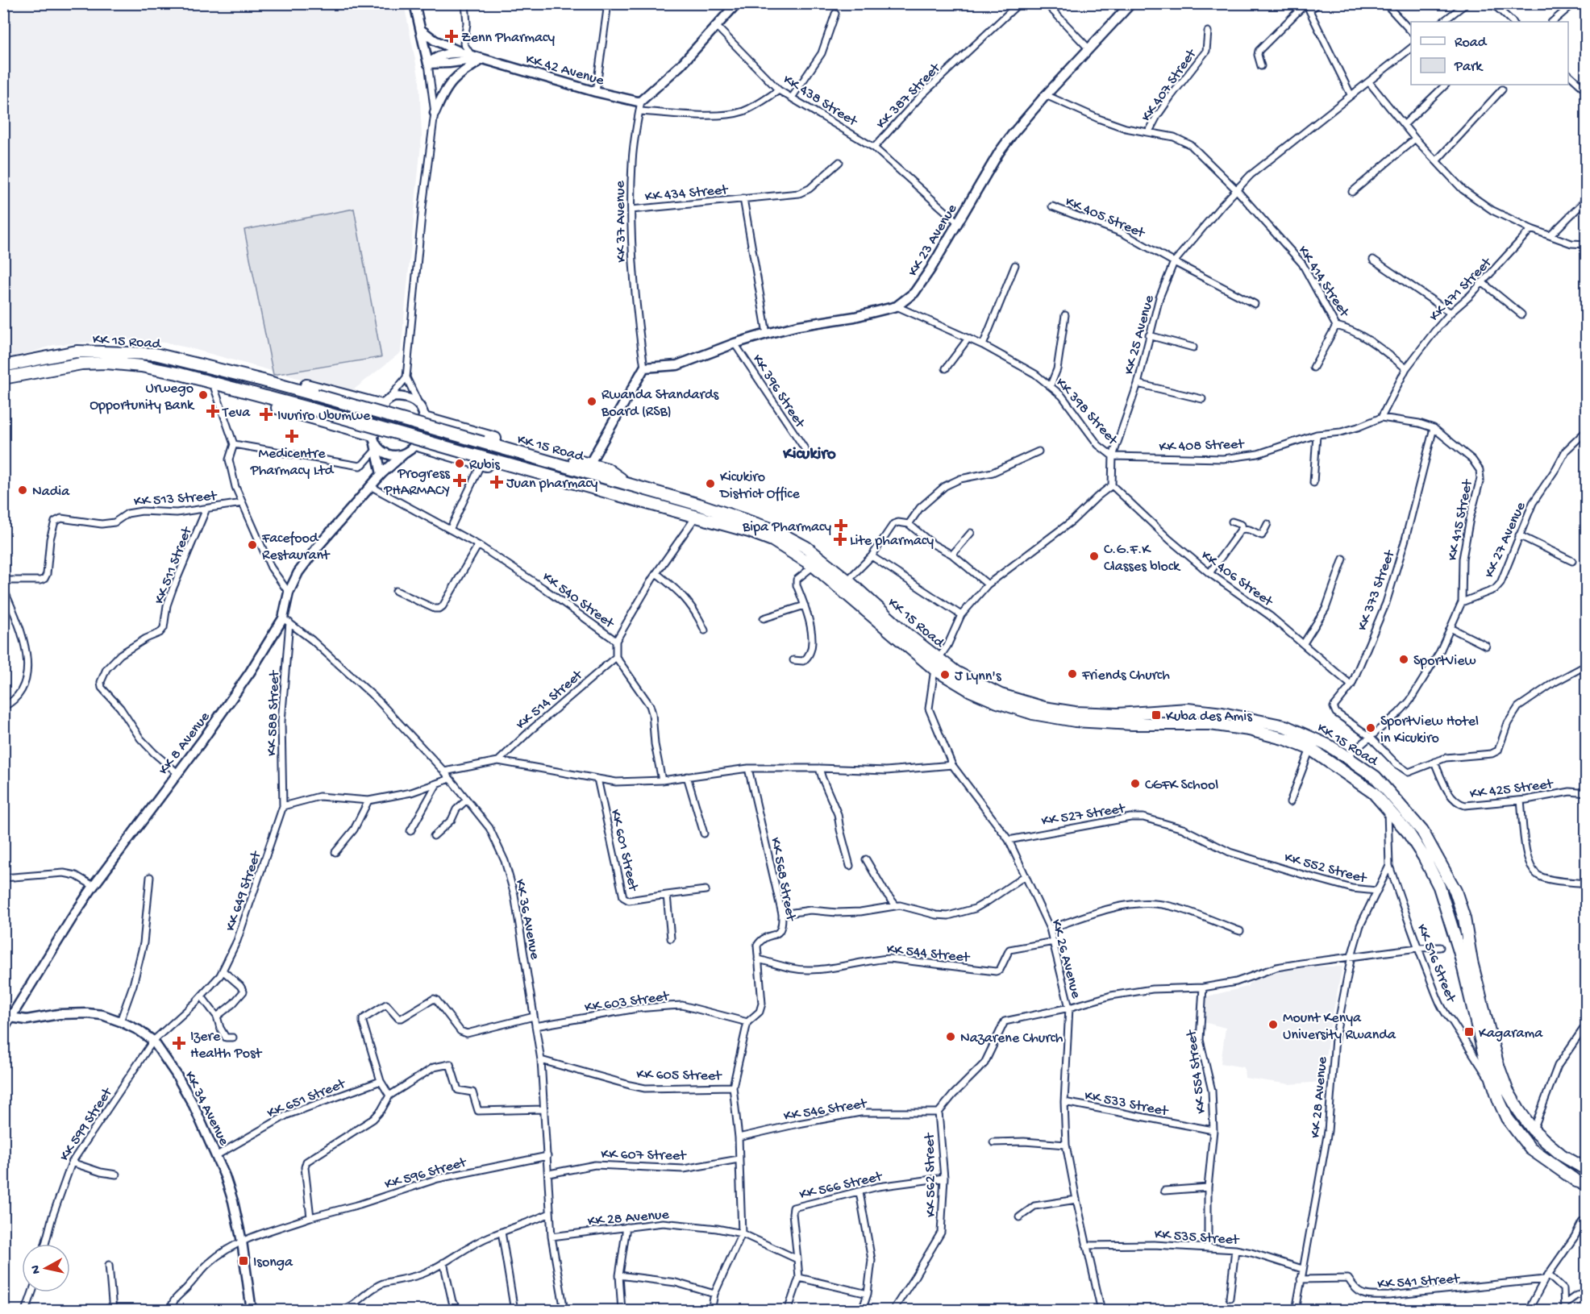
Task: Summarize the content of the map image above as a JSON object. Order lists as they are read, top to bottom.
{
  "streets": {
    "highway": ["KK 15 Road"],
    "main road": [
      "KK 42 Avenue",
      "KK 23 Avenue",
      "KK 8 Avenue",
      "KK 34 Avenue"
    ],
    "street": [
      "KK 407 Street",
      "KK 387 Street",
      "KK 438 Street",
      "KK 434 Street",
      "KK 405 Street",
      "KK 37 Avenue",
      "KK 414 Street",
      "KK 471 Street",
      "KK 25 Avenue",
      "KK 396 Street",
      "KK 398 Street",
      "KK 408 Street",
      "KK 513 Street",
      "KK 415 Street",
      "KK 27 Avenue",
      "KK 511 Street",
      "KK 406 Street",
      "KK 373 Street",
      "KK 540 Street",
      "KK 514 Street",
      "KK 588 Street",
      "KK 425 Street",
      "KK 527 Street",
      "KK 601 Street",
      "KK 552 Street",
      "KK 568 Street",
      "KK 649 Street",
      "KK 36 Avenue",
      "KK 544 Street",
      "KK 26 Avenue",
      "KK 516 Street",
      "KK 603 Street",
      "KK 554 Street",
      "KK 605 Street",
      "KK 651 Street",
      "KK 28 Avenue",
      "KK 533 Street",
      "KK 546 Street",
      "KK 599 Street",
      "KK 607 Street",
      "KK 596 Street",
      "KK 562 Street",
      "KK 566 Street",
      "KK 535 Street",
      "KK 541 Street"
    ]
  },
  "crossings": [
    ["KK 42 Avenue", "KK 37 Avenue"],
    ["KK 407 Street", "KK 414 Street"],
    ["KK 407 Street", "KK 25 Avenue"],
    ["KK 387 Street", "KK 438 Street"],
    ["KK 387 Street", "KK 23 Avenue"],
    ["KK 434 Street", "KK 37 Avenue"],
    ["KK 405 Street", "KK 25 Avenue"],
    ["KK 37 Avenue", "KK 23 Avenue"],
    ["KK 23 Avenue", "KK 396 Street"],
    ["KK 23 Avenue", "KK 398 Street"],
    ["KK 414 Street", "KK 471 Street"],
    ["KK 414 Street", "KK 25 Avenue"],
    ["KK 471 Street", "KK 415 Street"],
    ["KK 25 Avenue", "KK 398 Street"],
    ["KK 25 Avenue", "KK 408 Street"],
    ["KK 25 Avenue", "KK 406 Street"],
    ["KK 15 Road", "KK 26 Avenue"],
    ["KK 15 Road", "KK 516 Street"],
    ["KK 15 Road", "KK 28 Avenue"],
    ["KK 398 Street", "KK 408 Street"],
    ["KK 513 Street", "KK 511 Street"],
    ["KK 415 Street", "KK 27 Avenue"],
    ["KK 415 Street", "KK 373 Street"],
    ["KK 511 Street", "KK 8 Avenue"],
    ["KK 406 Street", "KK 373 Street"],
    ["KK 540 Street", "KK 514 Street"],
    ["KK 540 Street", "KK 8 Avenue"],
    ["KK 588 Street", "KK 8 Avenue"],
    ["KK 588 Street", "KK 649 Street"],
    ["KK 588 Street", "KK 36 Avenue"],
    ["KK 8 Avenue", "KK 36 Avenue"],
    ["KK 8 Avenue", "KK 34 Avenue"],
    ["KK 527 Street", "KK 552 Street"],
    ["KK 527 Street", "KK 26 Avenue"],
    ["KK 552 Street", "KK 28 Avenue"],
    ["KK 568 Street", "KK 544 Street"],
    ["KK 568 Street", "KK 603 Street"],
    ["KK 568 Street", "KK 605 Street"],
    ["KK 568 Street", "KK 28 Avenue"],
    ["KK 568 Street", "KK 546 Street"],
    ["KK 568 Street", "KK 607 Street"],
    ["KK 649 Street", "KK 34 Avenue"],
    ["KK 649 Street", "KK 599 Street"],
    ["KK 36 Avenue", "KK 603 Street"],
    ["KK 36 Avenue", "KK 605 Street"],
    ["KK 36 Avenue", "KK 28 Avenue"],
    ["KK 36 Avenue", "KK 607 Street"],
    ["KK 36 Avenue", "KK 596 Street"],
    ["KK 544 Street", "KK 26 Avenue"],
    ["KK 26 Avenue", "KK 533 Street"],
    ["KK 26 Avenue", "KK 535 Street"],
    ["KK 516 Street", "KK 28 Avenue"],
    ["KK 554 Street", "KK 533 Street"],
    ["KK 554 Street", "KK 535 Street"],
    ["KK 651 Street", "KK 34 Avenue"],
    ["KK 28 Avenue", "KK 566 Street"],
    ["KK 28 Avenue", "KK 535 Street"],
    ["KK 28 Avenue", "KK 541 Street"],
    ["KK 34 Avenue", "KK 599 Street"],
    ["KK 34 Avenue", "KK 596 Street"],
    ["KK 546 Street", "KK 562 Street"],
    ["KK 562 Street", "KK 566 Street"]
  ],
  "districts": ["Kicukiro"],
  "places": {
    "health": [
      "Zenn Pharmacy",
      "Teva",
      "Ivuriro Ubumwe",
      "Medicentre Pharmacy Ltd",
      "Progress PHARMACY",
      "Juan pharmacy",
      "Bipa Pharmacy",
      "Lite pharmacy",
      "Izere Health Post"
    ],
    "other": [
      "Urwego Opportunity Bank",
      "Rwanda Standards Board (RSB)",
      "Rubis",
      "Kicukiro District Office",
      "Nadia",
      "Facefood Restaurant",
      "C.G.F.K Classes block",
      "SportView",
      "Friends Church",
      "J Lynn's",
      "SportView Hotel in Kicukiro",
      "CGFK School",
      "Mount Kenya University Rwanda",
      "Nazarene Church"
    ],
    "transit": ["Kuba des Amis", "Kagarama", "Isonga"]
  },
  "legend": ["Road", "Park"],
  "north": "left"
}
